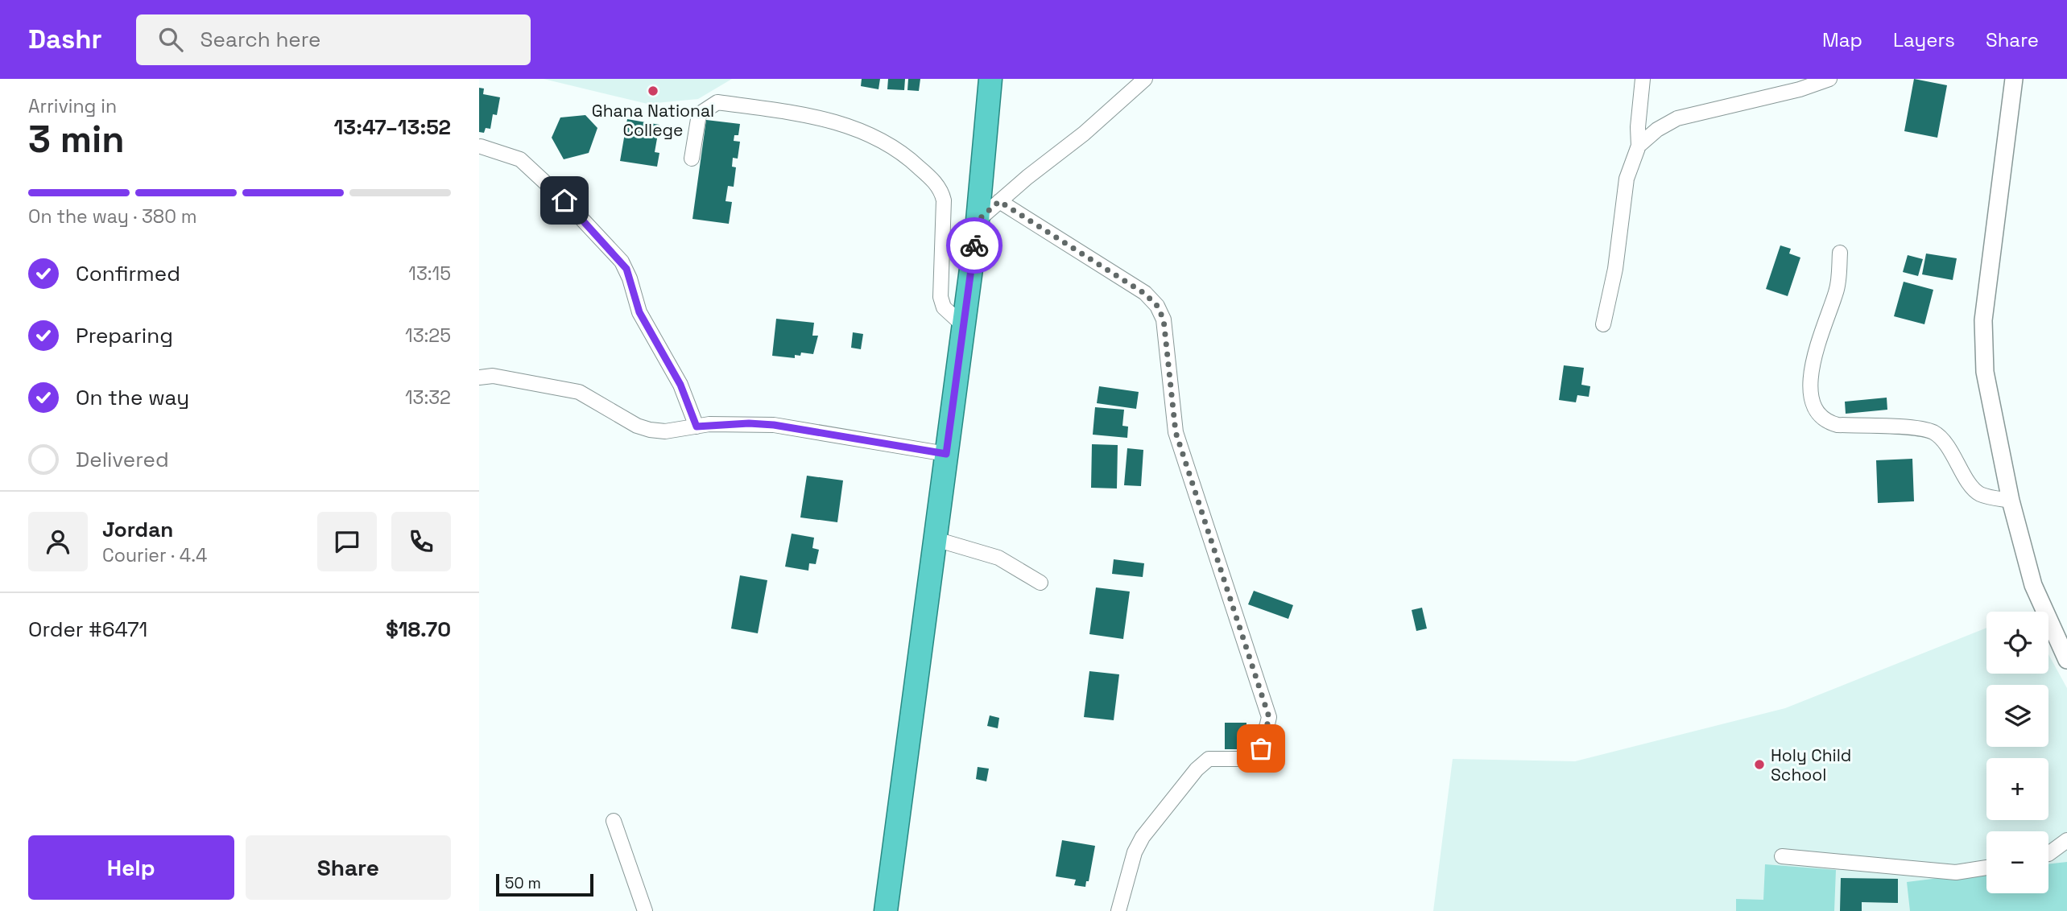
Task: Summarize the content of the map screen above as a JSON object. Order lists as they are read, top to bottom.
{
  "places": ["Ghana National College", "Holy Child School"],
  "scale_bar": "50 m",
  "page": {
    "header": "Dashr",
    "search": "Search here",
    "nav": ["Map", "Layers", "Share"],
    "heading": ["3 min", "Arriving in", "13:47–13:52"],
    "panel": [
      "Jordan",
      "Courier · 4.4",
      "Order #6471",
      "$18.70"
    ],
    "bar": "On the way · 380 m",
    "list": [
      ["Confirmed", "13:15"],
      ["Preparing", "13:25"],
      ["On the way", "13:32"],
      "Delivered"
    ],
    "map_buttons": ["+", "−"],
    "buttons": ["Help", "Share"],
    "scale": "50 m"
  }
}
